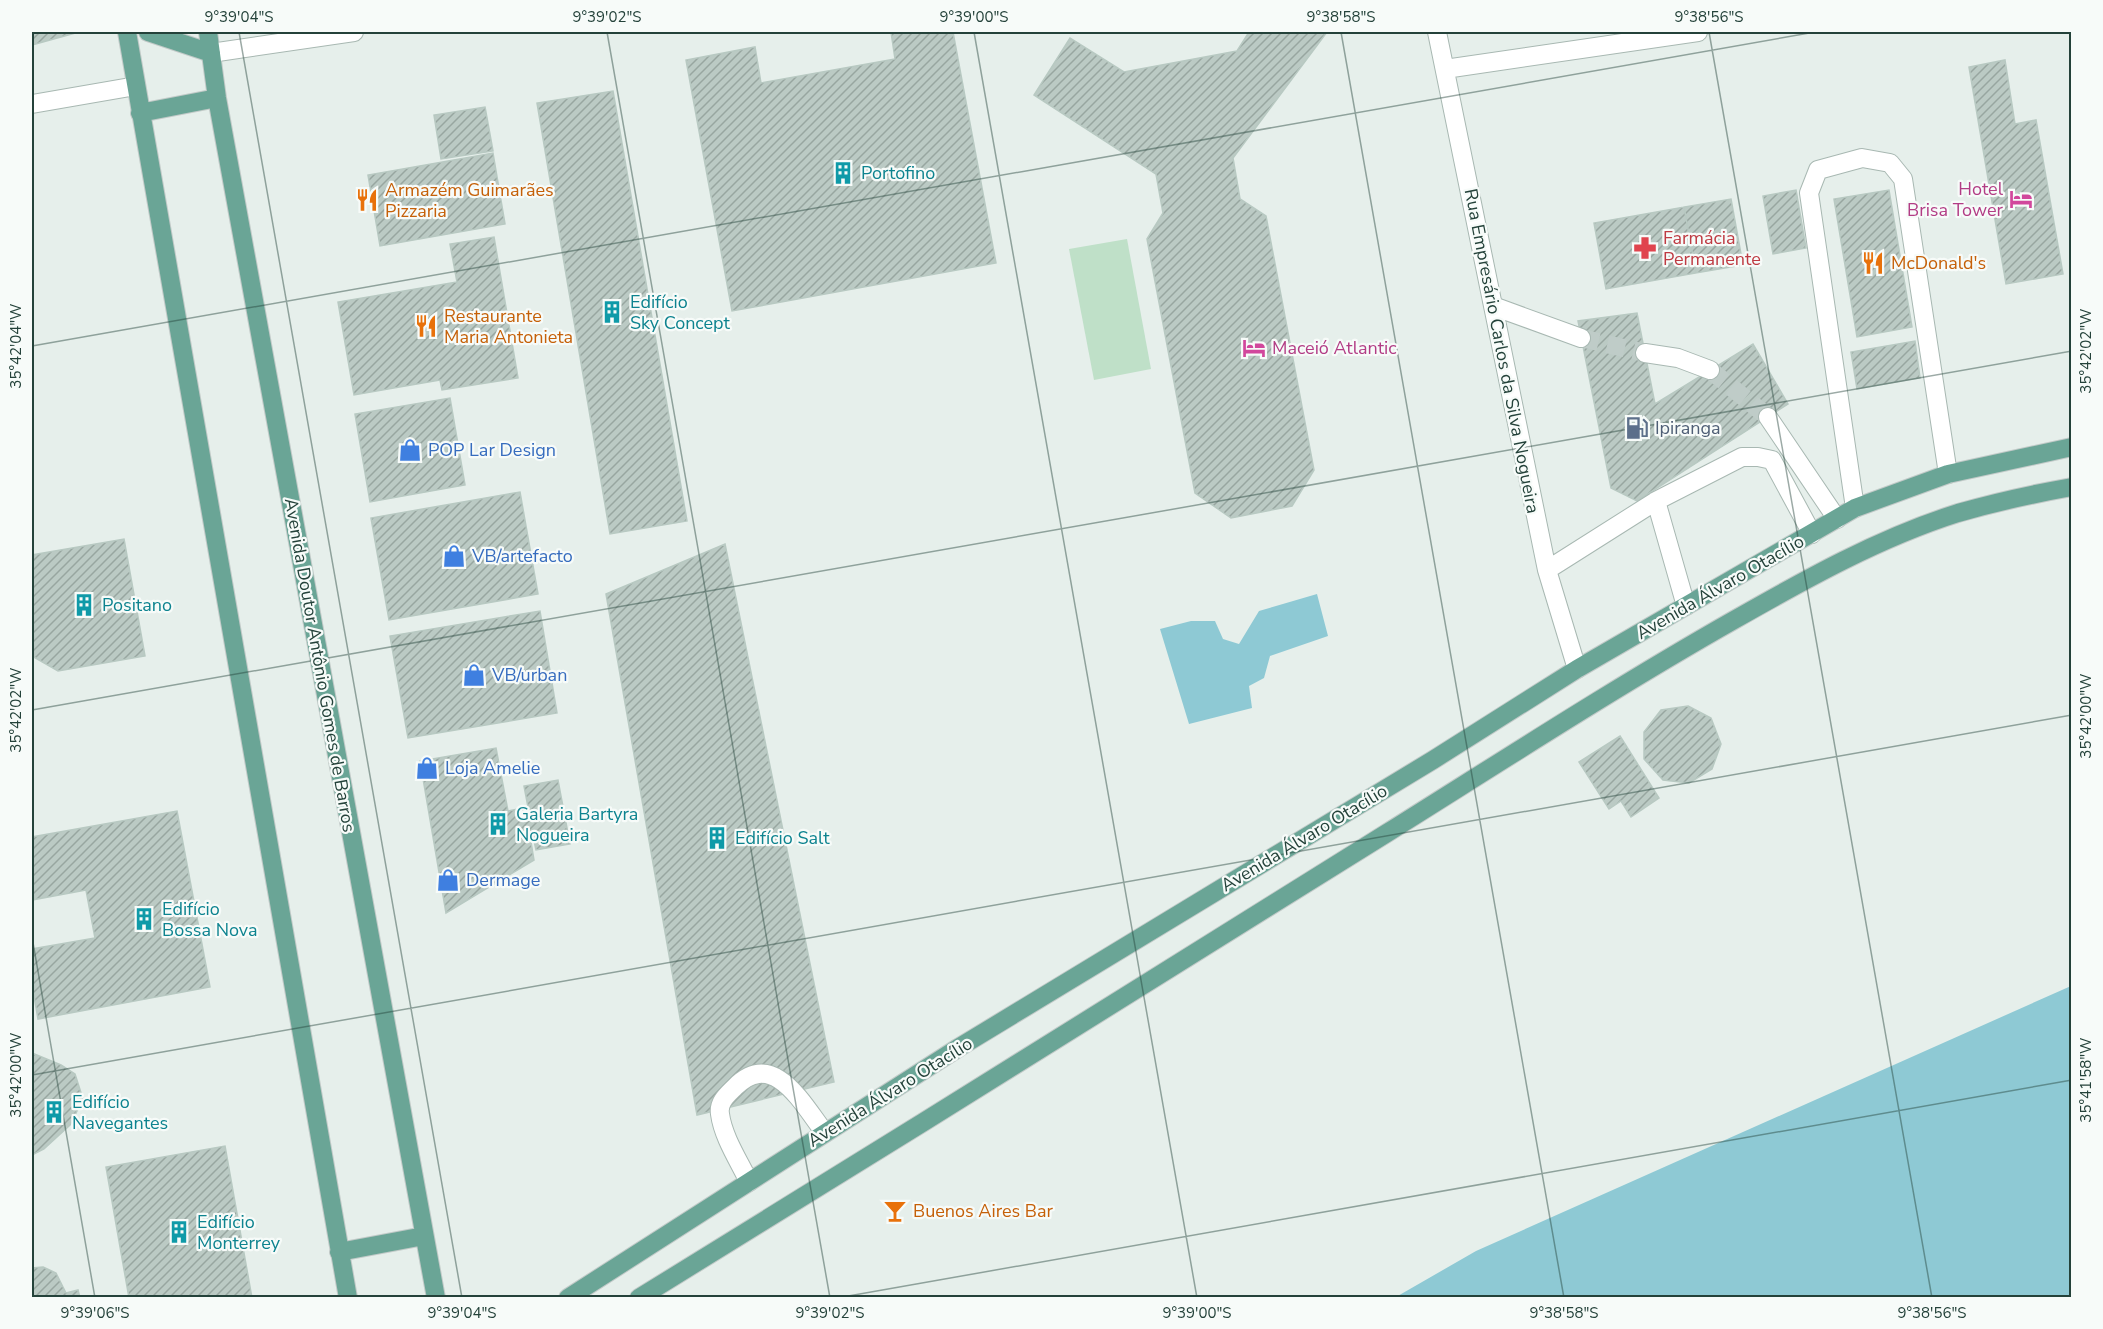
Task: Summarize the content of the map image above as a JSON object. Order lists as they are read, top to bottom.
{
  "streets": {
    "main road": ["Avenida Álvaro Otacílio", "Avenida Doutor Antônio Gomes de Barros"],
    "street": ["Rua Empresário Carlos da Silva Nogueira"]
  },
  "crossings": [
    ["Rua Empresário Carlos da Silva Nogueira", "Avenida Álvaro Otacílio"]
  ],
  "places": {
    "building": [
      "Portofino",
      "Edifício Sky Concept",
      "Positano",
      "Galeria Bartyra Nogueira",
      "Edifício Salt",
      "Edifício Bossa Nova",
      "Edifício Navegantes",
      "Edifício Monterrey"
    ],
    "hotel": ["Hotel Brisa Tower", "Maceió Atlantic"],
    "restaurant": ["Armazém Guimarães Pizzaria", "McDonald's", "Restaurante Maria Antonieta"],
    "pharmacy": ["Farmácia Permanente"],
    "fuel station": ["Ipiranga"],
    "shop": [
      "POP Lar Design",
      "VB/artefacto",
      "VB/urban",
      "Loja Amelie",
      "Dermage"
    ],
    "bar": ["Buenos Aires Bar"]
  },
  "coordinates": [
    "9°39'04\"S",
    "9°39'02\"S",
    "9°39'00\"S",
    "9°38'58\"S",
    "9°38'56\"S",
    "35°42'04\"W",
    "35°42'02\"W",
    "35°42'00\"W",
    "35°41'58\"W",
    "9°39'06\"S"
  ]
}
